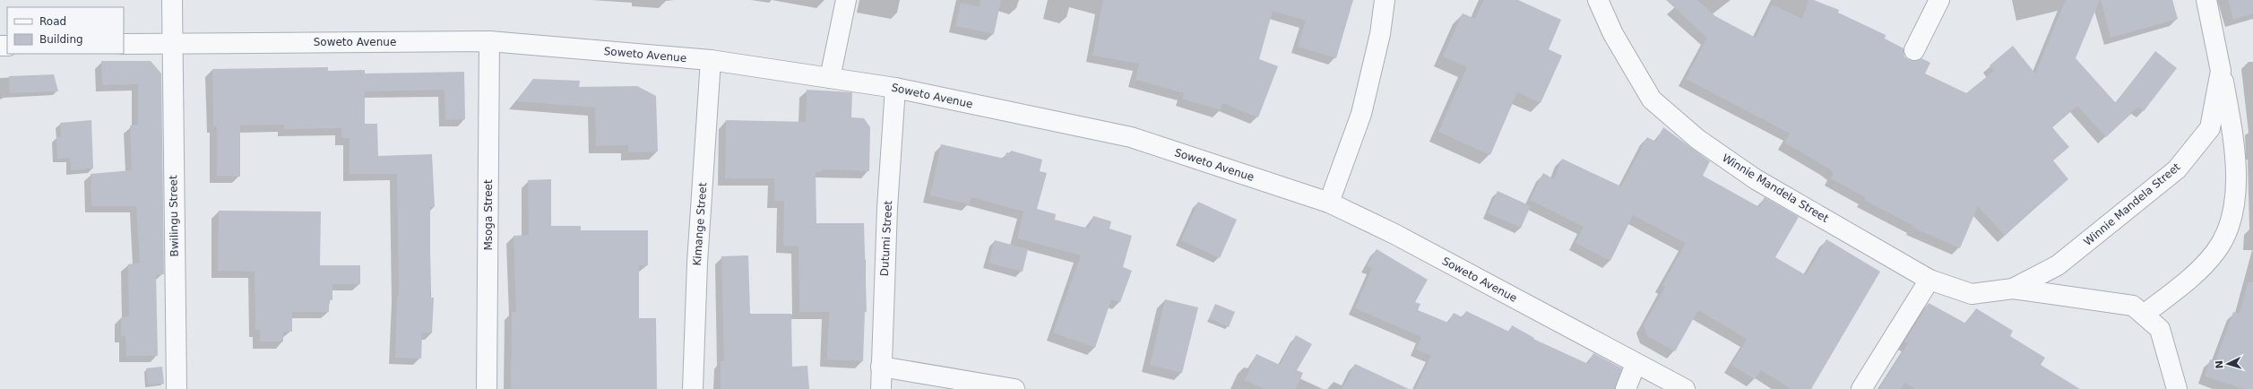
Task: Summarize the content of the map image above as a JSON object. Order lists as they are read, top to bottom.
{
  "streets": {
    "street": [
      "Soweto Avenue",
      "Winnie Mandela Street",
      "Msoga Street",
      "Bwilingu Street",
      "Kimange Street",
      "Dutumi Street"
    ]
  },
  "crossings": [
    ["Soweto Avenue", "Msoga Street"],
    ["Soweto Avenue", "Bwilingu Street"],
    ["Soweto Avenue", "Kimange Street"],
    ["Soweto Avenue", "Dutumi Street"]
  ],
  "legend": ["Road", "Building"],
  "north": "left"
}
